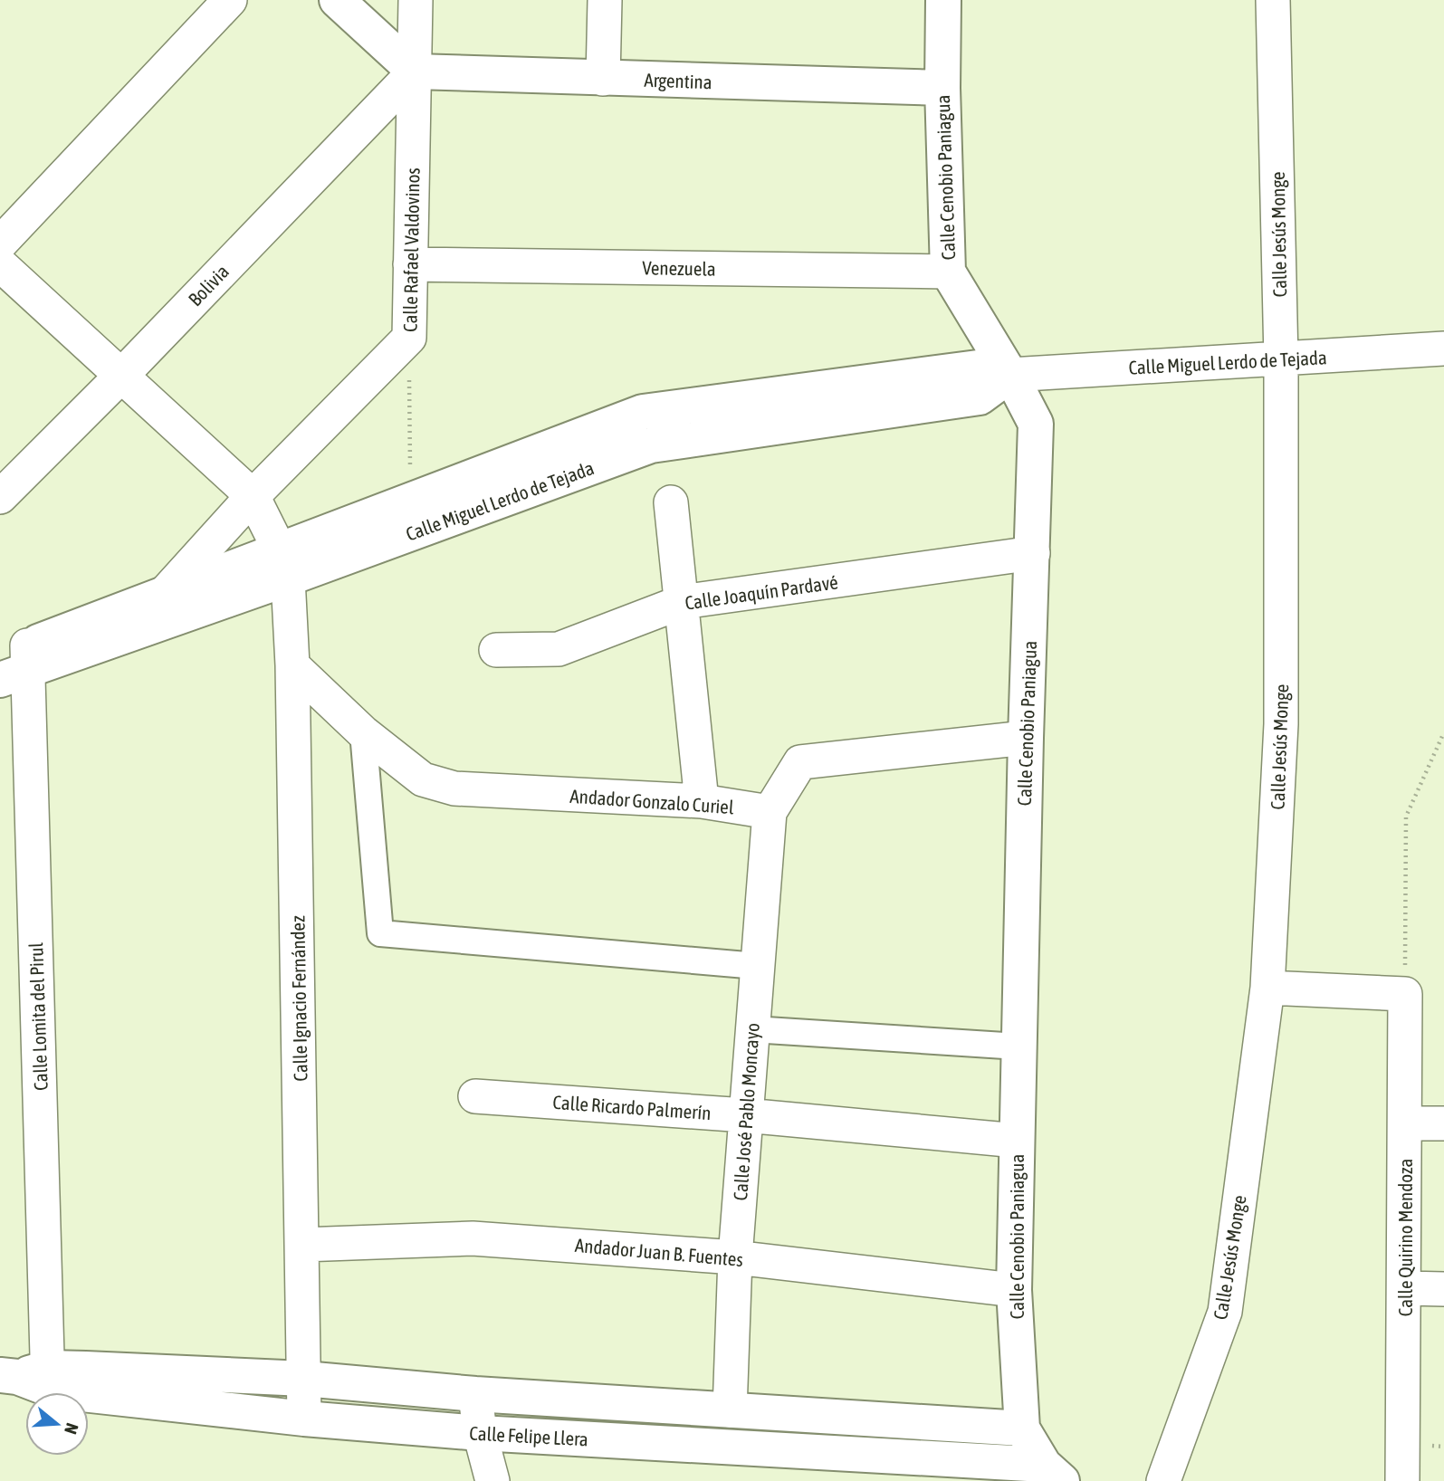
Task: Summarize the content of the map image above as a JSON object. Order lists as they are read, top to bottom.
{
  "streets": {
    "street": [
      "Argentina",
      "Calle Cenobio Paniagua",
      "Calle Jesús Monge",
      "Calle Rafael Valdovinos",
      "Venezuela",
      "Bolivia",
      "Calle Miguel Lerdo de Tejada",
      "Calle Joaquín Pardavé",
      "Andador Gonzalo Curiel",
      "Calle Ignacio Fernández",
      "Calle Lomita del Pirul",
      "Calle Ricardo Palmerín",
      "Calle José Pablo Moncayo",
      "Calle Quirino Mendoza",
      "Andador Juan B. Fuentes",
      "Calle Felipe Llera"
    ]
  },
  "crossings": [
    ["Argentina", "Calle Cenobio Paniagua"],
    ["Argentina", "Calle Rafael Valdovinos"],
    ["Argentina", "Bolivia"],
    ["Calle Cenobio Paniagua", "Venezuela"],
    ["Calle Cenobio Paniagua", "Calle Miguel Lerdo de Tejada"],
    ["Calle Cenobio Paniagua", "Calle Joaquín Pardavé"],
    ["Calle Cenobio Paniagua", "Calle Ricardo Palmerín"],
    ["Calle Cenobio Paniagua", "Andador Juan B. Fuentes"],
    ["Calle Cenobio Paniagua", "Calle Felipe Llera"],
    ["Calle Jesús Monge", "Calle Miguel Lerdo de Tejada"],
    ["Calle Rafael Valdovinos", "Venezuela"],
    ["Calle Rafael Valdovinos", "Bolivia"],
    ["Calle Rafael Valdovinos", "Calle Miguel Lerdo de Tejada"],
    ["Calle Miguel Lerdo de Tejada", "Calle Ignacio Fernández"],
    ["Calle Miguel Lerdo de Tejada", "Calle Lomita del Pirul"],
    ["Andador Gonzalo Curiel", "Calle Ignacio Fernández"],
    ["Andador Gonzalo Curiel", "Calle José Pablo Moncayo"],
    ["Calle Ignacio Fernández", "Andador Juan B. Fuentes"],
    ["Calle Ignacio Fernández", "Calle Felipe Llera"],
    ["Calle Lomita del Pirul", "Calle Felipe Llera"],
    ["Calle Ricardo Palmerín", "Calle José Pablo Moncayo"],
    ["Calle José Pablo Moncayo", "Andador Juan B. Fuentes"],
    ["Calle José Pablo Moncayo", "Calle Felipe Llera"]
  ],
  "north": "right"
}
